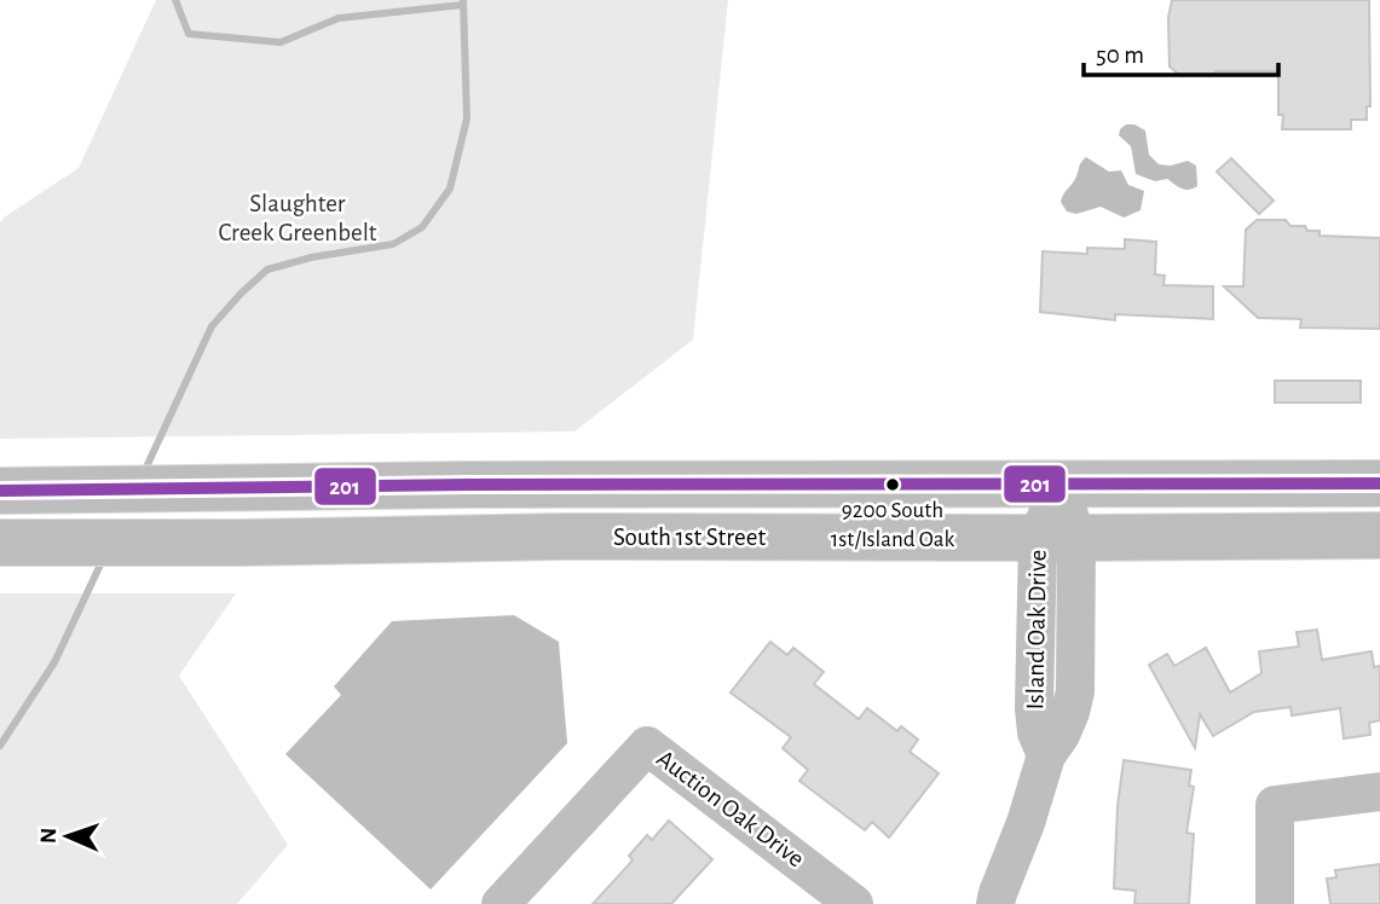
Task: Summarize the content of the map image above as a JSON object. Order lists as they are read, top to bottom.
{
  "streets": {
    "main road": ["South 1st Street"],
    "street": ["Island Oak Drive", "Auction Oak Drive"]
  },
  "crossings": [
    ["South 1st Street", "Island Oak Drive"]
  ],
  "parks": ["Slaughter Creek Greenbelt"],
  "places": ["9200 South 1st/Island Oak"],
  "lines": ["transit line 201"],
  "scale_bar": "50 m",
  "north": "left"
}
